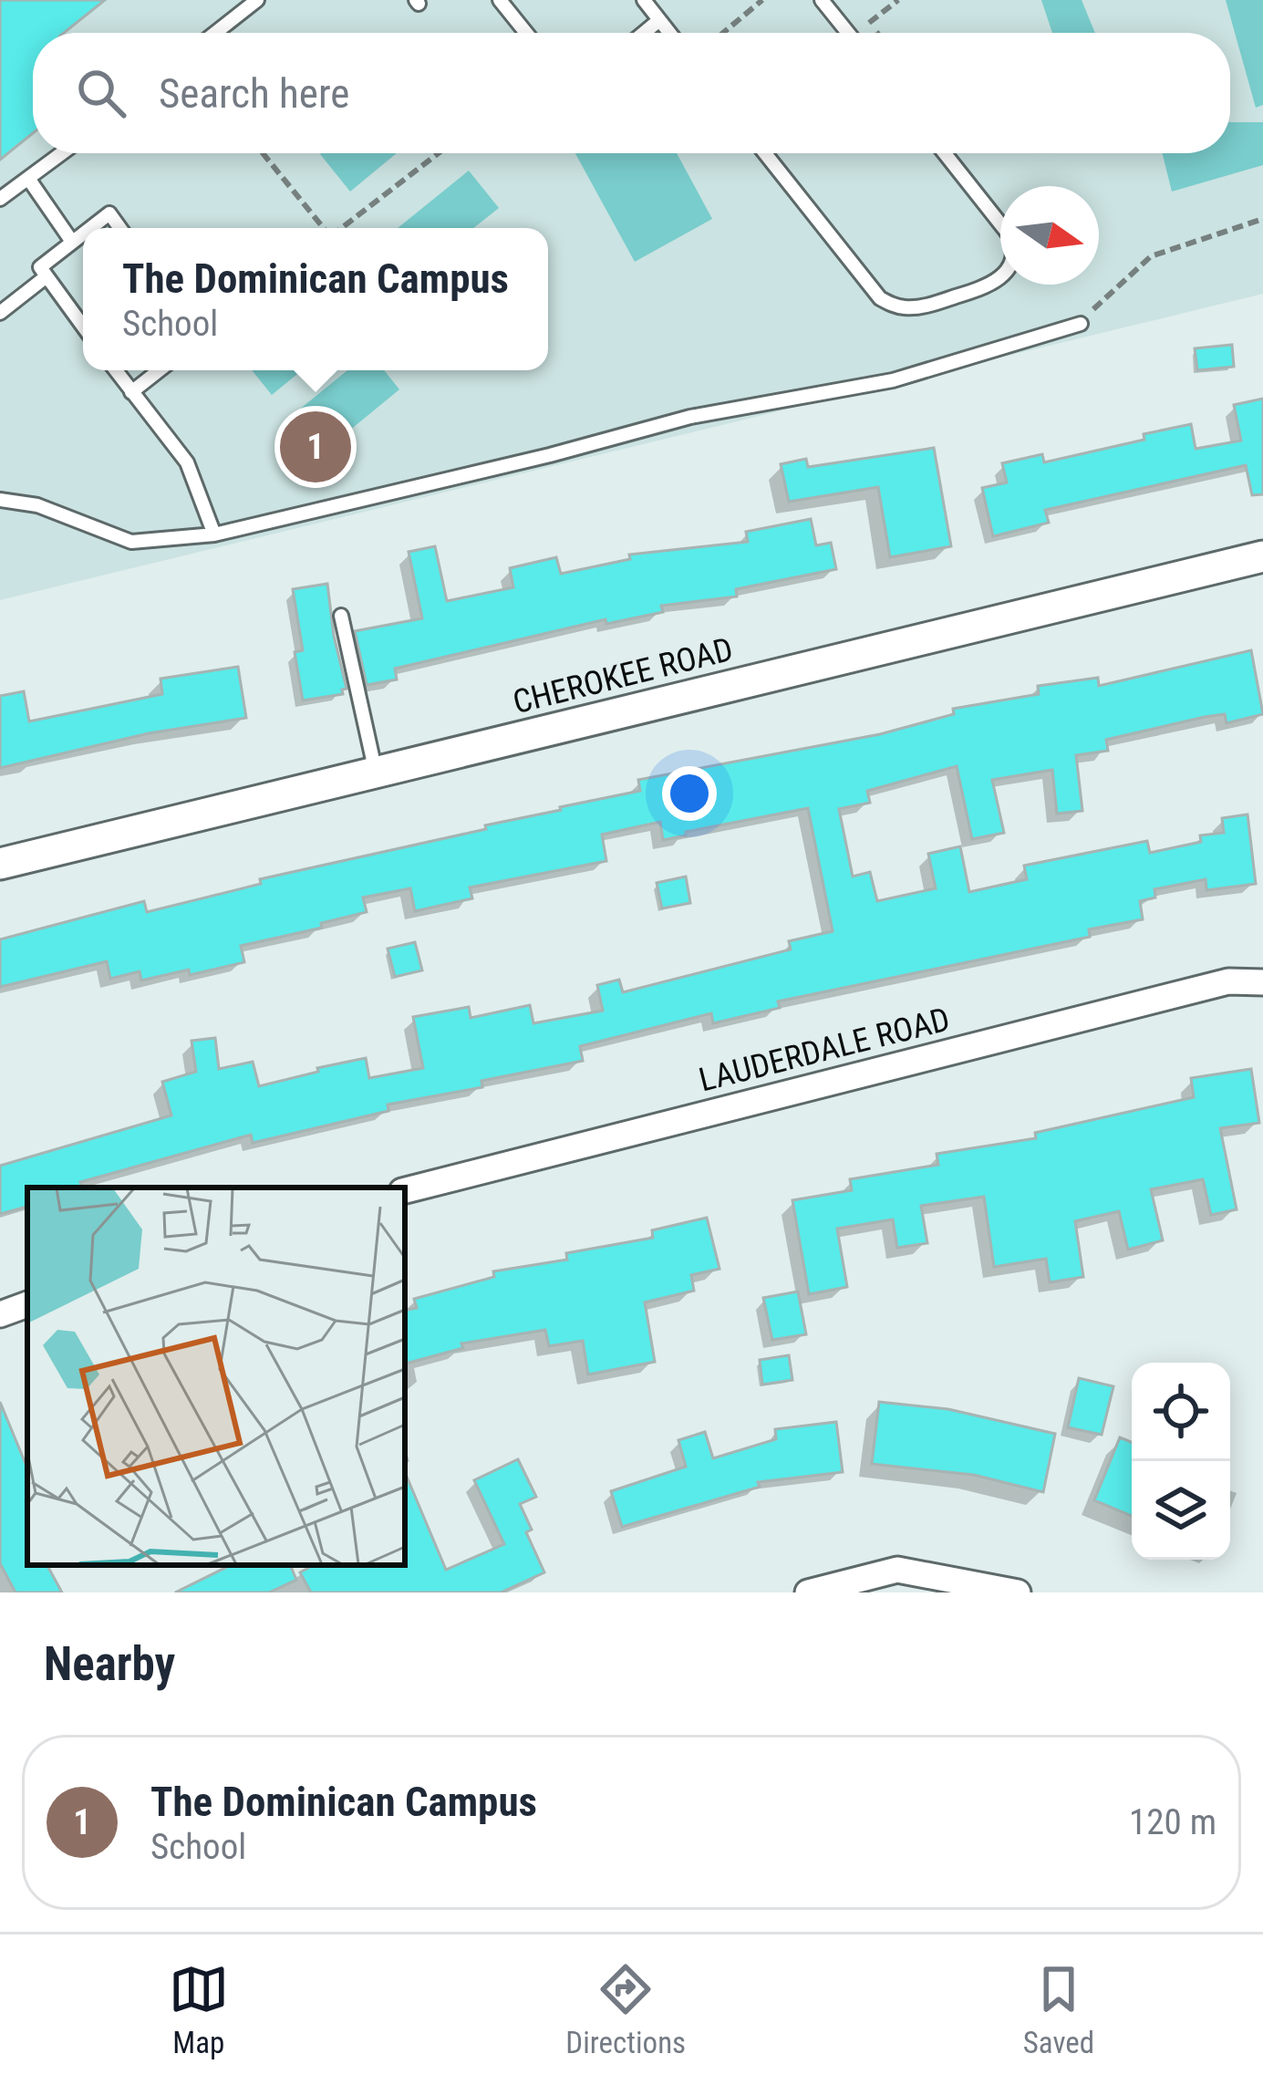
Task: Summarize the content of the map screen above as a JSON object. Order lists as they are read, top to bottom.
{
  "streets": {
    "street": ["CHEROKEE ROAD", "LAUDERDALE ROAD"]
  },
  "north": "right",
  "page": {
    "search": "Search here",
    "popup": ["The Dominican Campus", "School"],
    "pins": "1",
    "heading": "Nearby",
    "list": [
      {
        "mark": "1",
        "name": "The Dominican Campus",
        "note": "School",
        "value": "120 m"
      }
    ],
    "nav": ["Map", "Directions", "Saved"]
  }
}
